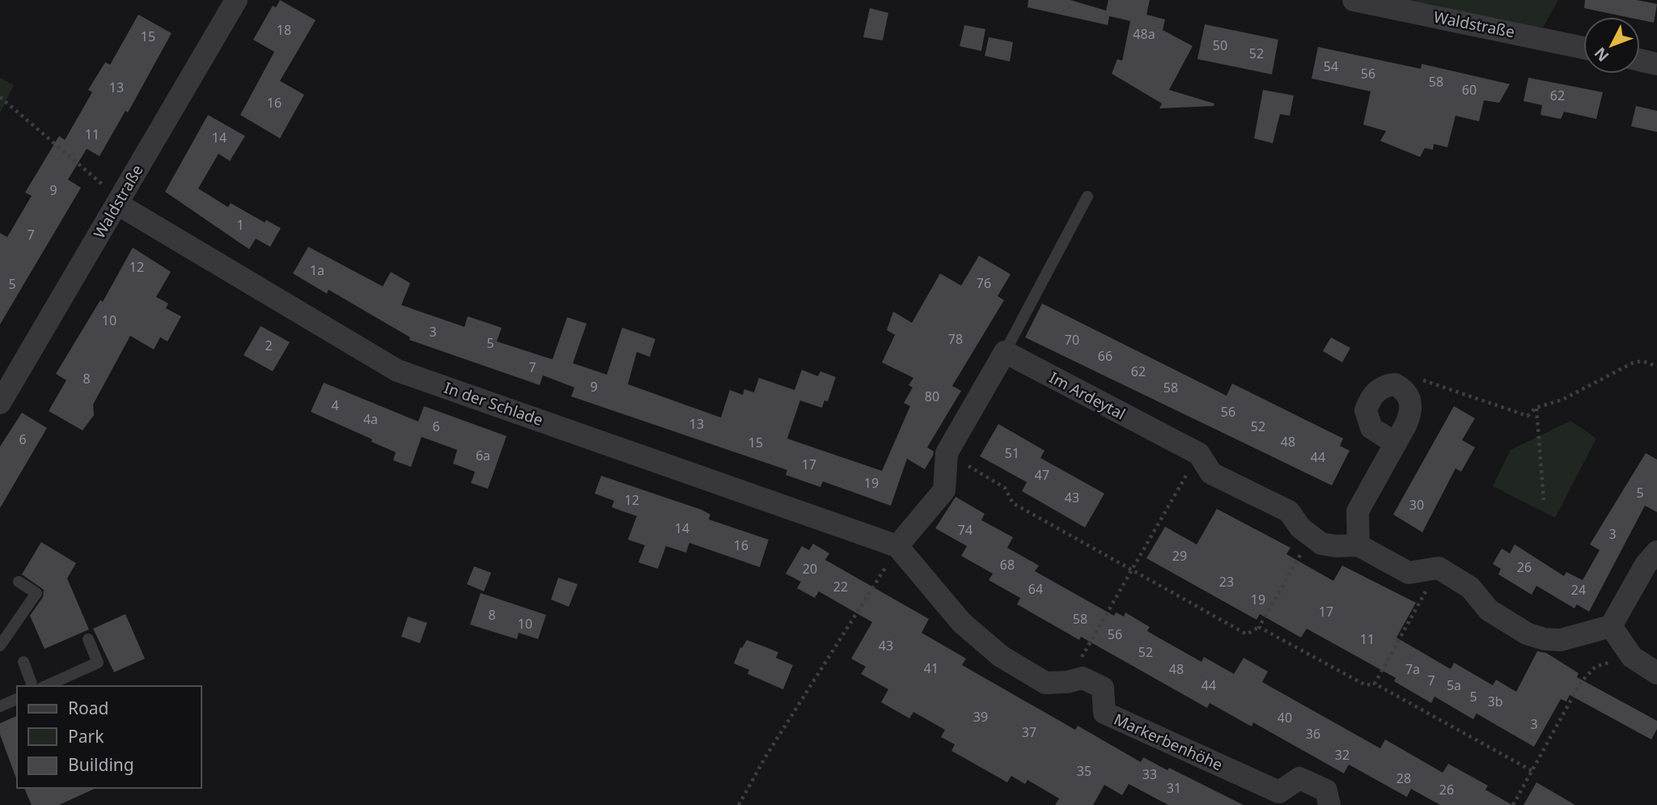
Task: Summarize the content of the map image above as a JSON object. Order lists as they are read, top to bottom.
{
  "streets": {
    "street": [
      "Waldstraße",
      "Im Ardeytal",
      "In der Schlade",
      "Markerbenhöhe"
    ]
  },
  "crossings": [
    ["Waldstraße", "In der Schlade"],
    ["In der Schlade", "Markerbenhöhe"]
  ],
  "house_numbers": [
    "18",
    "48a",
    "15",
    "50",
    "52",
    "54",
    "56",
    "58",
    "13",
    "60",
    "62",
    "16",
    "11",
    "14",
    "9",
    "1",
    "7",
    "12",
    "1a",
    "76",
    "5",
    "10",
    "3",
    "78",
    "70",
    "5",
    "2",
    "66",
    "7",
    "62",
    "8",
    "9",
    "58",
    "80",
    "4",
    "56",
    "4a",
    "13",
    "6",
    "52",
    "6",
    "48",
    "15",
    "51",
    "6a",
    "44",
    "17",
    "47",
    "19",
    "5",
    "43",
    "12",
    "30",
    "14",
    "74",
    "3",
    "16",
    "29",
    "68",
    "26",
    "20",
    "23",
    "22",
    "64",
    "24",
    "19",
    "17",
    "8",
    "58",
    "10",
    "56",
    "11",
    "43",
    "52",
    "41",
    "48",
    "7a",
    "7",
    "44",
    "5a",
    "5",
    "3b",
    "39",
    "40",
    "3",
    "37",
    "36",
    "32",
    "35",
    "33",
    "28",
    "31",
    "26"
  ],
  "legend": ["Road", "Park", "Building"],
  "north": "bottom left"
}
